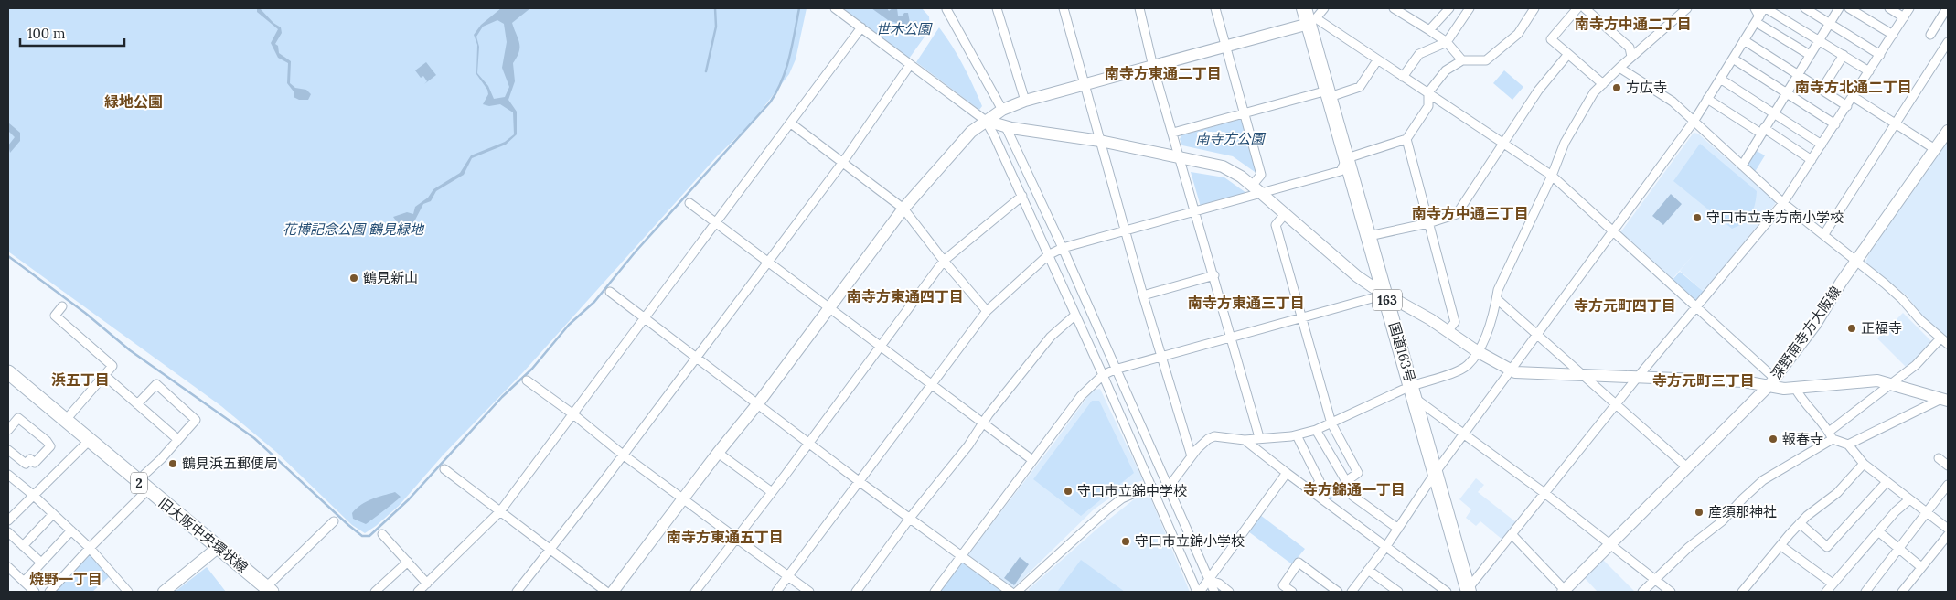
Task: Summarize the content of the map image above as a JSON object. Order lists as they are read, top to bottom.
{
  "streets": {
    "highway": ["163", "国道163号"],
    "main road": ["2", "旧大阪中央環状線"],
    "street": ["深野南寺方大阪線"]
  },
  "districts": [
    "南寺方中通二丁目",
    "南寺方東通二丁目",
    "南寺方北通二丁目",
    "緑地公園",
    "南寺方中通三丁目",
    "南寺方東通四丁目",
    "南寺方東通三丁目",
    "寺方元町四丁目",
    "浜五丁目",
    "寺方元町三丁目",
    "寺方錦通一丁目",
    "南寺方東通五丁目",
    "焼野一丁目"
  ],
  "parks": ["世木公園", "南寺方公園", "花博記念公園 鶴見緑地"],
  "places": [
    "方広寺",
    "守口市立寺方南小学校",
    "鶴見新山",
    "正福寺",
    "報春寺",
    "鶴見浜五郵便局",
    "守口市立錦中学校",
    "産須那神社",
    "守口市立錦小学校"
  ],
  "scale_bar": "100 m"
}
